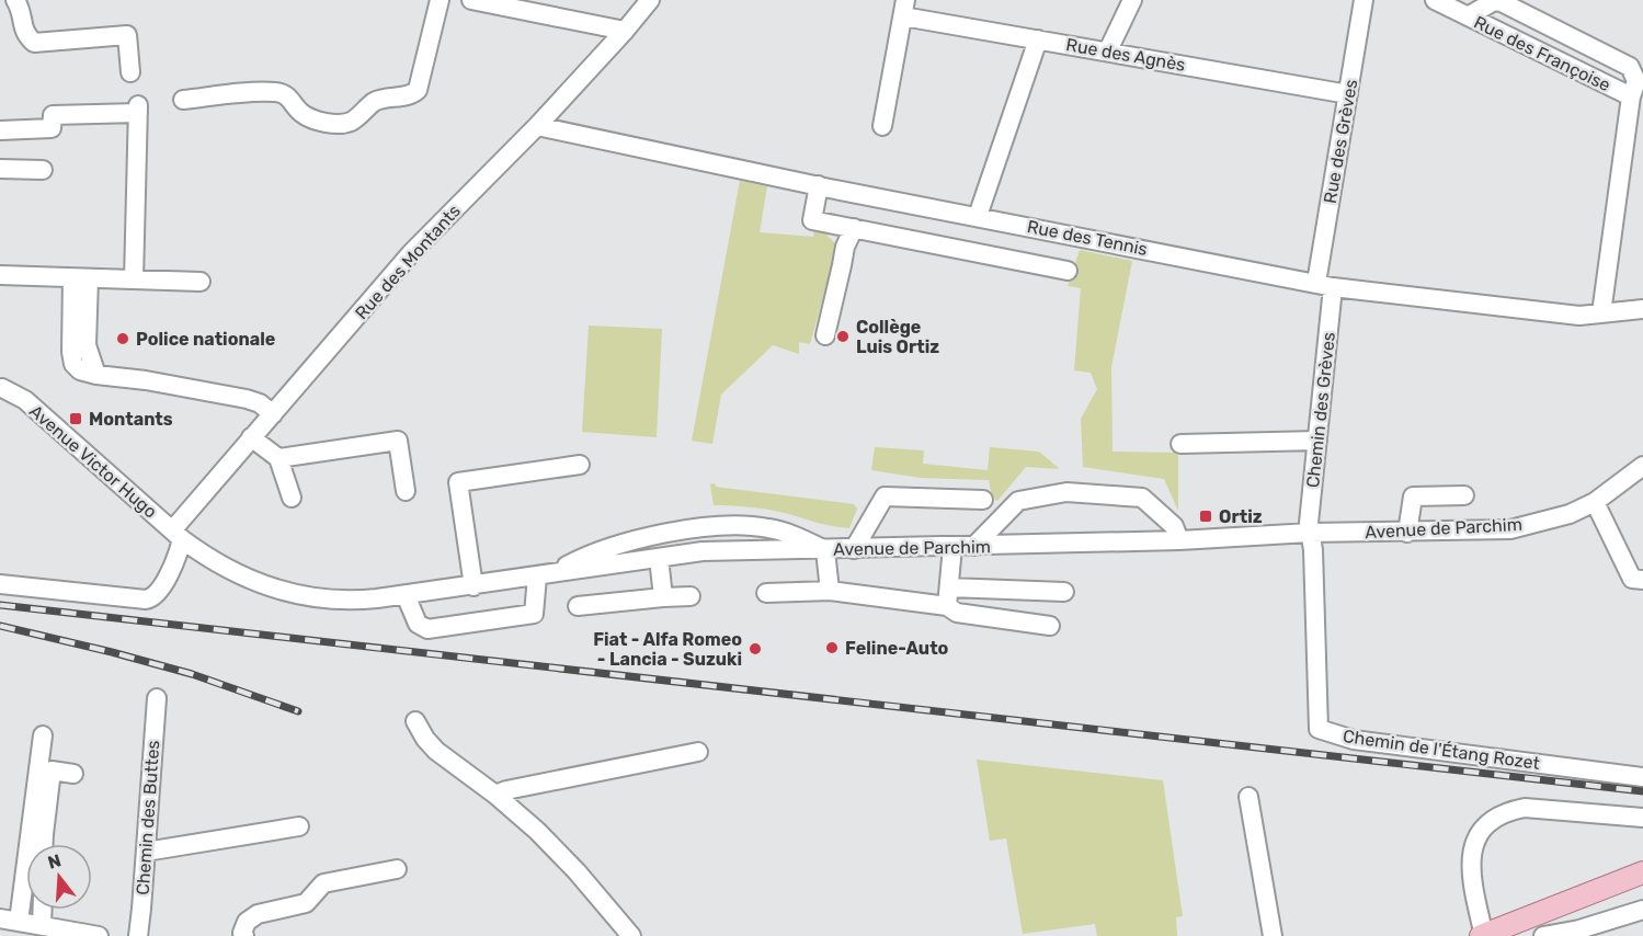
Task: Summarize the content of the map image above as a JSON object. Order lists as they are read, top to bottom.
{
  "streets": {
    "street": [
      "Rue des Françoise",
      "Rue des Agnès",
      "Rue des Grèves",
      "Rue des Tennis",
      "Rue des Montants",
      "Chemin des Grèves",
      "Avenue Victor Hugo",
      "Avenue de Parchim",
      "Chemin de l'Étang Rozet",
      "Chemin des Buttes"
    ]
  },
  "crossings": [
    ["Rue des Françoise", "Rue des Tennis"],
    ["Rue des Agnès", "Rue des Grèves"],
    ["Rue des Grèves", "Rue des Tennis"],
    ["Rue des Grèves", "Chemin des Grèves"],
    ["Rue des Tennis", "Rue des Montants"],
    ["Rue des Tennis", "Chemin des Grèves"],
    ["Rue des Montants", "Avenue Victor Hugo"],
    ["Rue des Montants", "Avenue de Parchim"],
    ["Chemin des Grèves", "Avenue de Parchim"],
    ["Chemin des Grèves", "Chemin de l'Étang Rozet"],
    ["Avenue Victor Hugo", "Avenue de Parchim"],
    ["Avenue de Parchim", "Chemin de l'Étang Rozet"]
  ],
  "places": {
    "other": [
      "Collège Luis Ortiz",
      "Police nationale",
      "Feline-Auto",
      "Fiat - Alfa Romeo - Lancia - Suzuki"
    ],
    "transit": ["Montants", "Ortiz"]
  },
  "north": "top"
}
